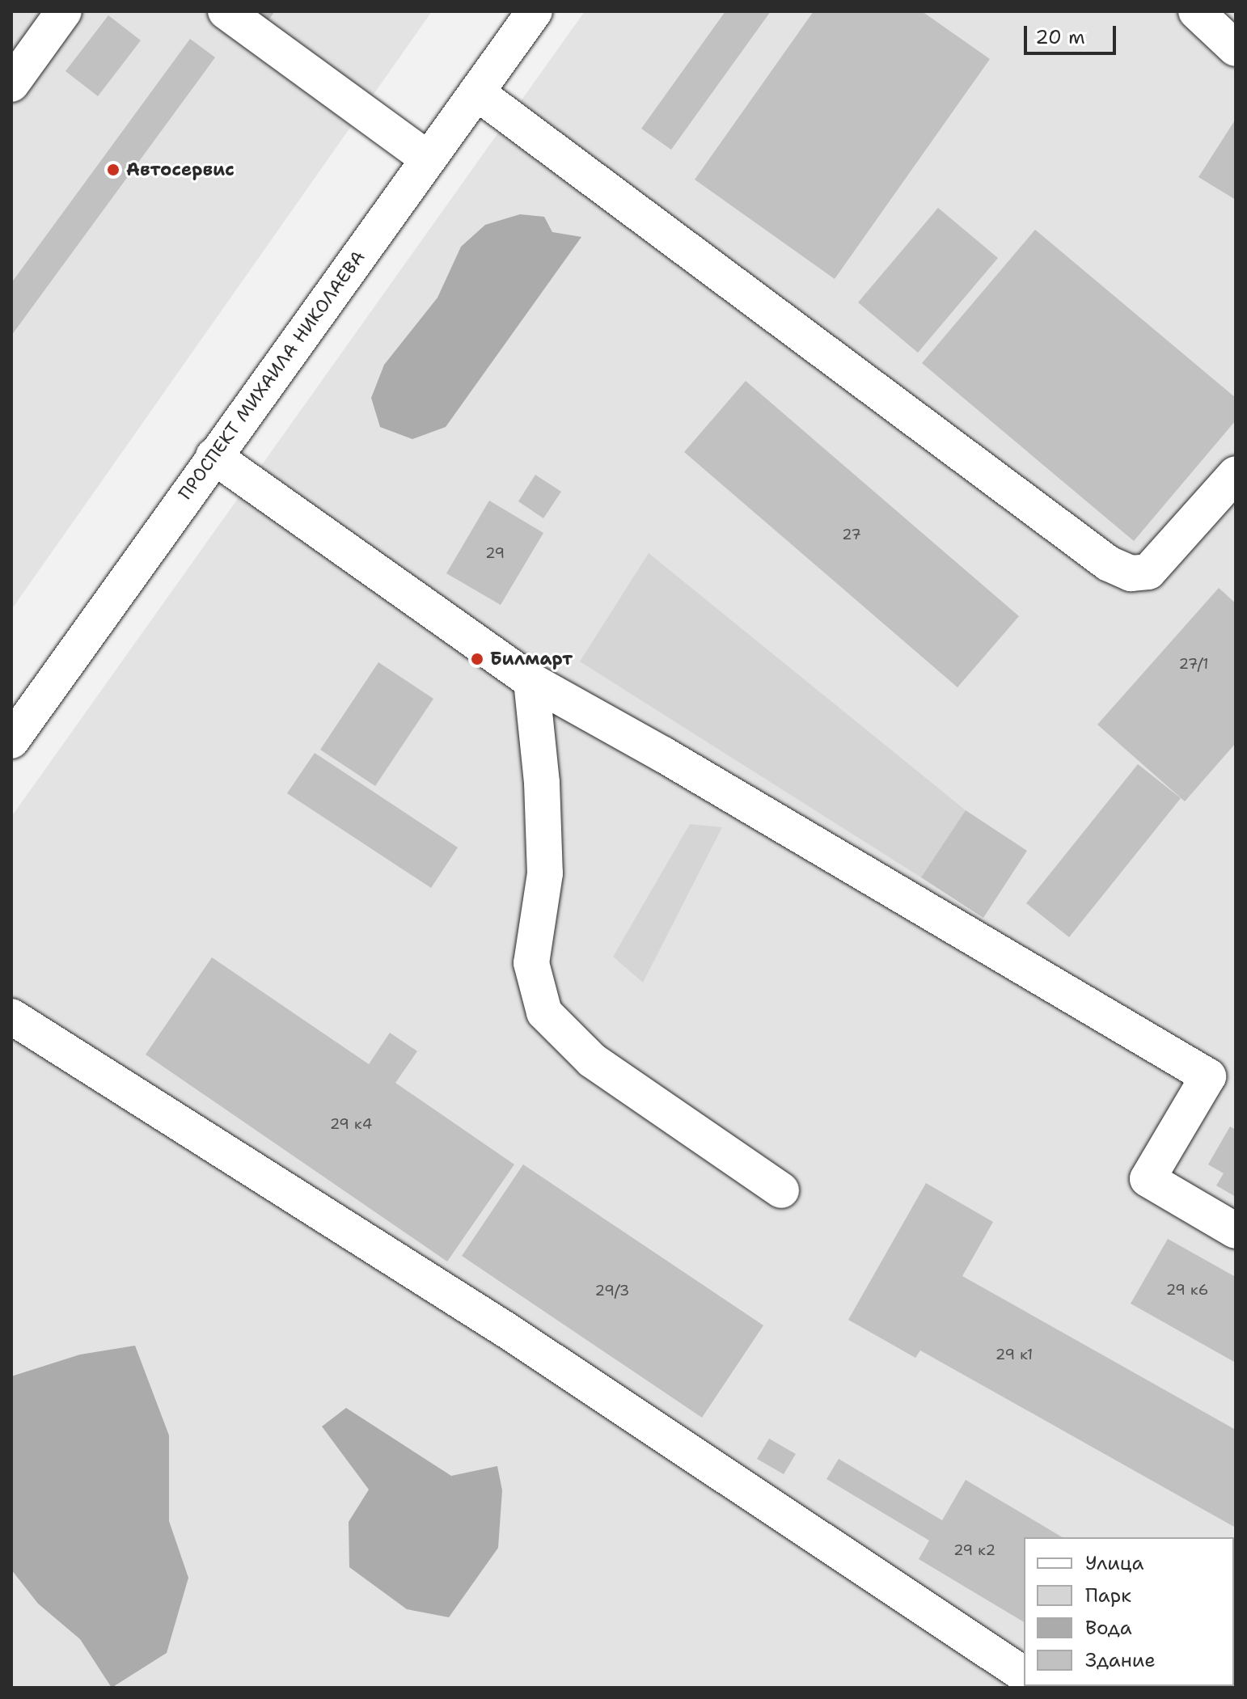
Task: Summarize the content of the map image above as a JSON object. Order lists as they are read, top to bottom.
{
  "streets": {
    "street": ["ПРОСПЕКТ МИХАИЛА НИКОЛАЕВА"]
  },
  "places": ["Автосервис", "Билмарт"],
  "house_numbers": [
    "27",
    "29",
    "27/1",
    "29 к4",
    "29 к6",
    "29/3",
    "29 к1",
    "29 к2"
  ],
  "legend": [
    "Улица",
    "Парк",
    "Вода",
    "Здание"
  ],
  "scale_bar": "20 m"
}
